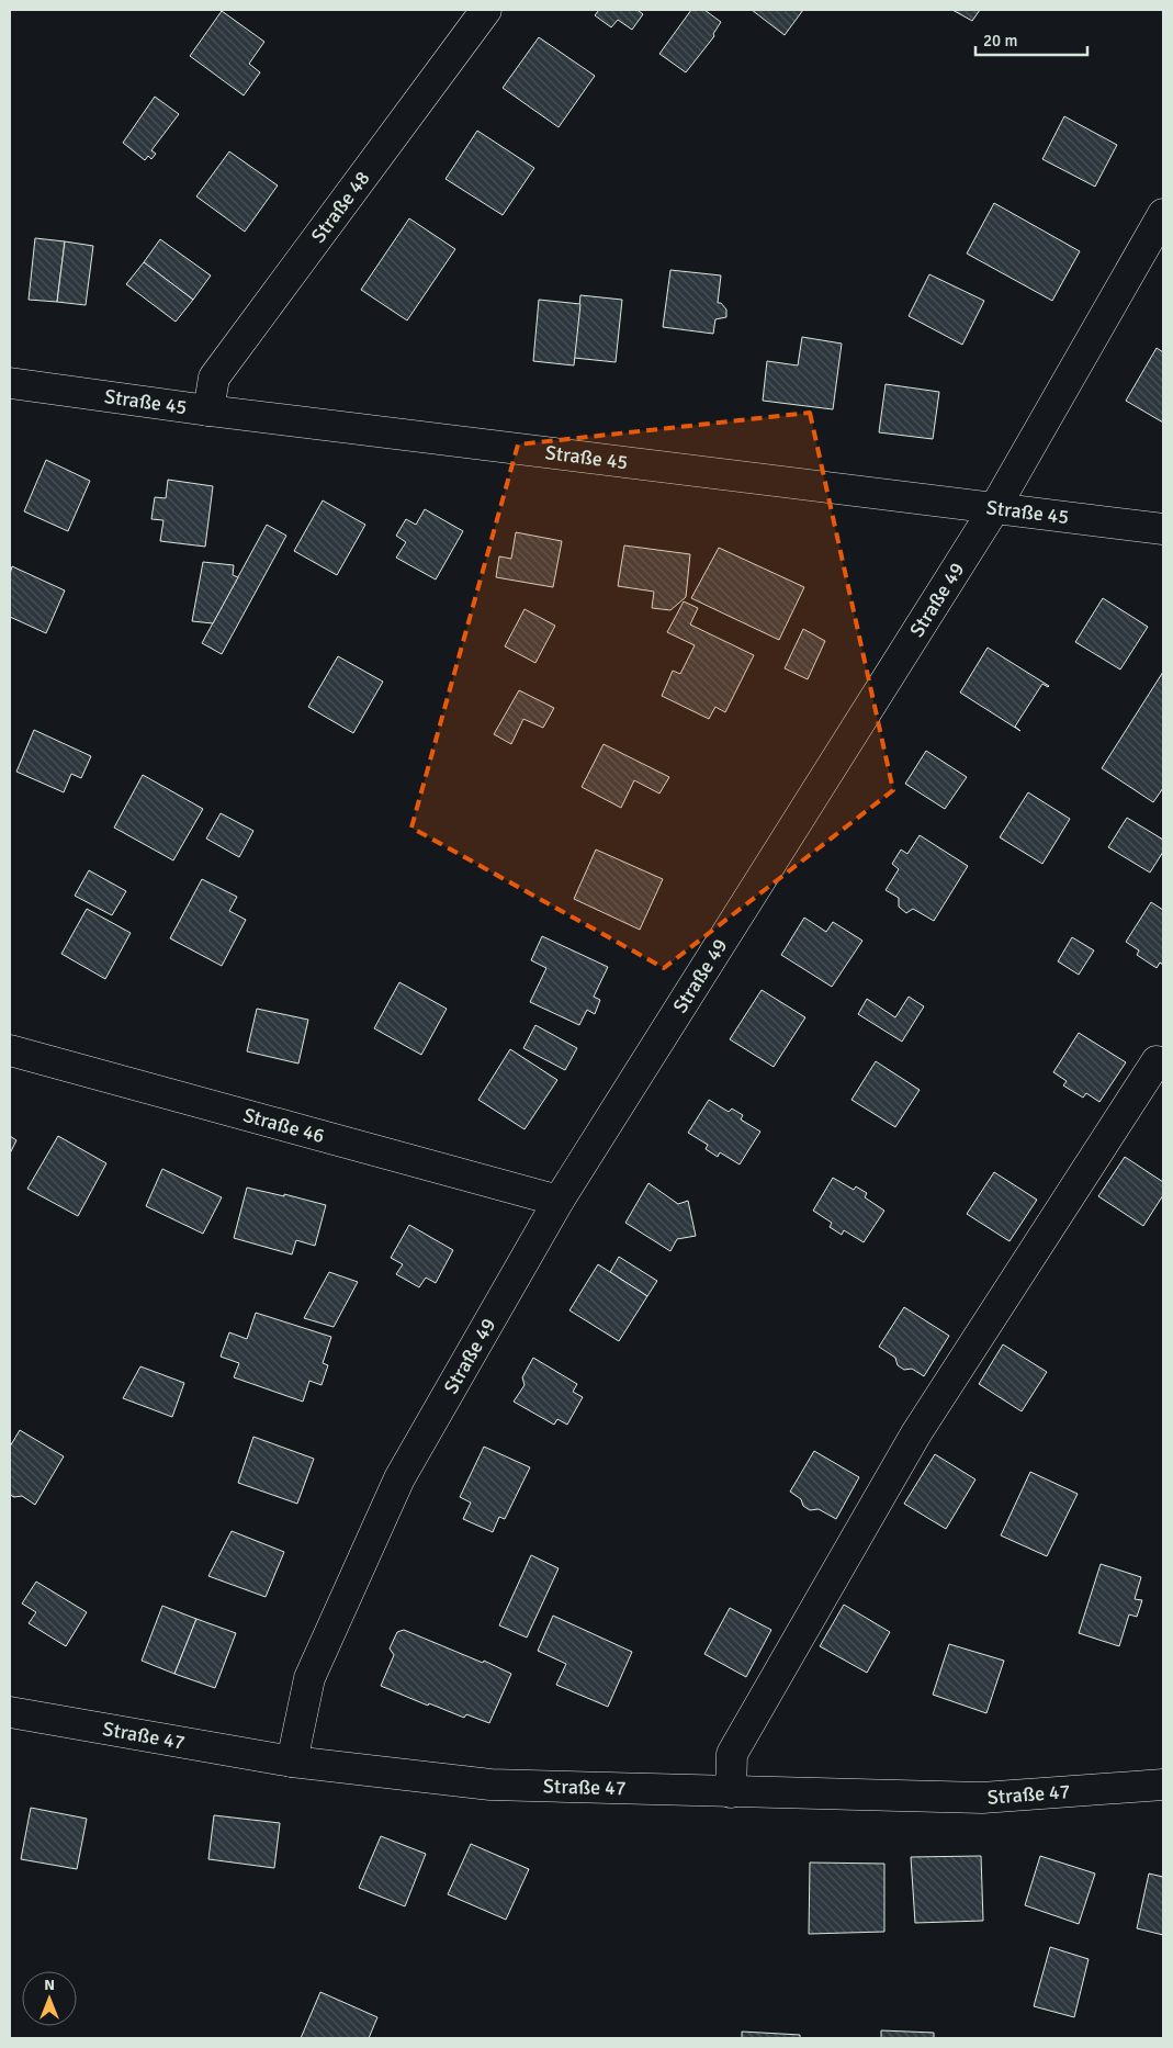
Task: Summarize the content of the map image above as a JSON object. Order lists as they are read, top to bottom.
{
  "streets": {
    "street": [
      "Straße 48",
      "Straße 45",
      "Straße 49",
      "Straße 46",
      "Straße 47"
    ]
  },
  "crossings": [
    ["Straße 48", "Straße 45"],
    ["Straße 45", "Straße 49"],
    ["Straße 49", "Straße 46"],
    ["Straße 49", "Straße 47"]
  ],
  "scale_bar": "20 m",
  "north": "top"
}
